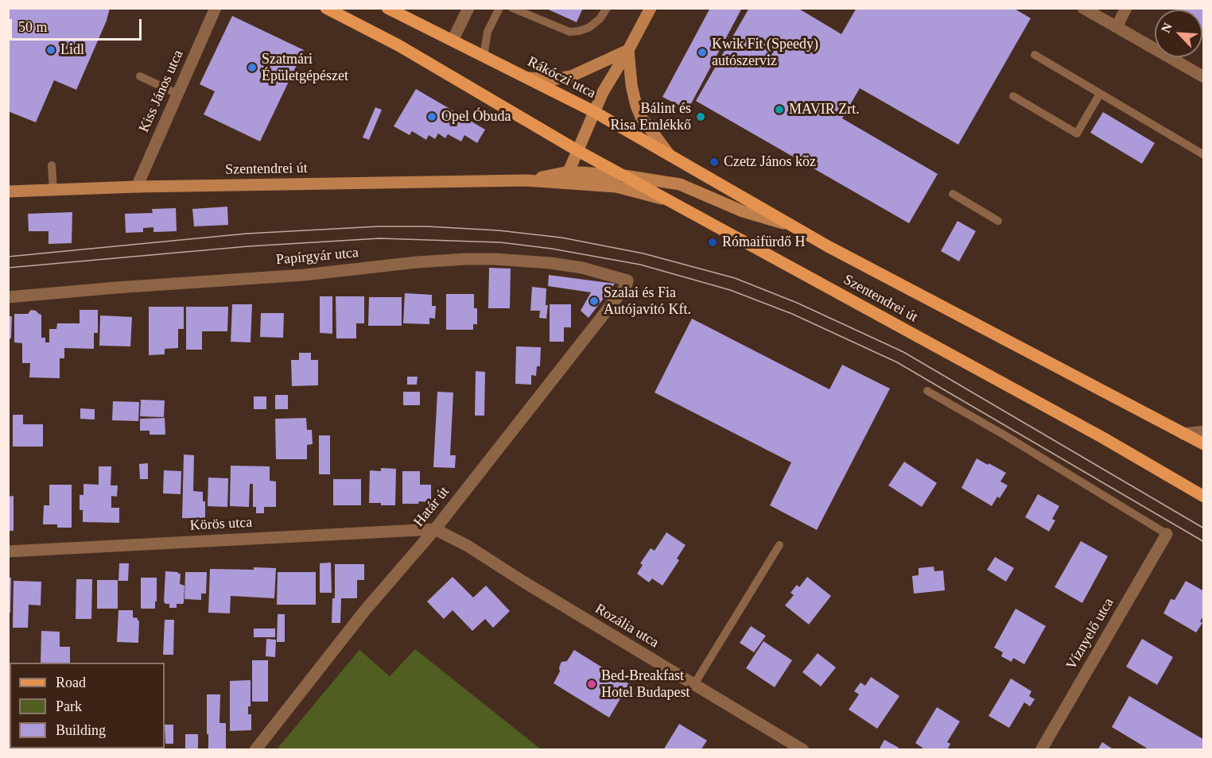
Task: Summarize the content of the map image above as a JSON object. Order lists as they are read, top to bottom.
{
  "streets": {
    "main road": ["Rákóczi utca", "Szentendrei út"],
    "street": [
      "Kiss János utca",
      "Papírgyár utca",
      "Határ út",
      "Körös utca",
      "Rozália utca",
      "Víznyelő utca"
    ]
  },
  "crossings": [
    ["Rákóczi utca", "Szentendrei út"],
    ["Kiss János utca", "Szentendrei út"],
    ["Papírgyár utca", "Határ út"],
    ["Határ út", "Körös utca"],
    ["Határ út", "Rozália utca"],
    ["Körös utca", "Rozália utca"]
  ],
  "places": [
    "Lidl",
    "Kwik Fit (Speedy) autószerviz",
    "Szatmári Épületgépészet",
    "MAVIR Zrt.",
    "Opel Óbuda",
    "Bálint és Risa Emlékkő",
    "Czetz János köz",
    "Rómaifürdő H",
    "Szalai és Fia Autójavító Kft.",
    "Bed-Breakfast Hotel Budapest"
  ],
  "legend": ["Road", "Park", "Building"],
  "scale_bar": "50 m",
  "north": "top left"
}
